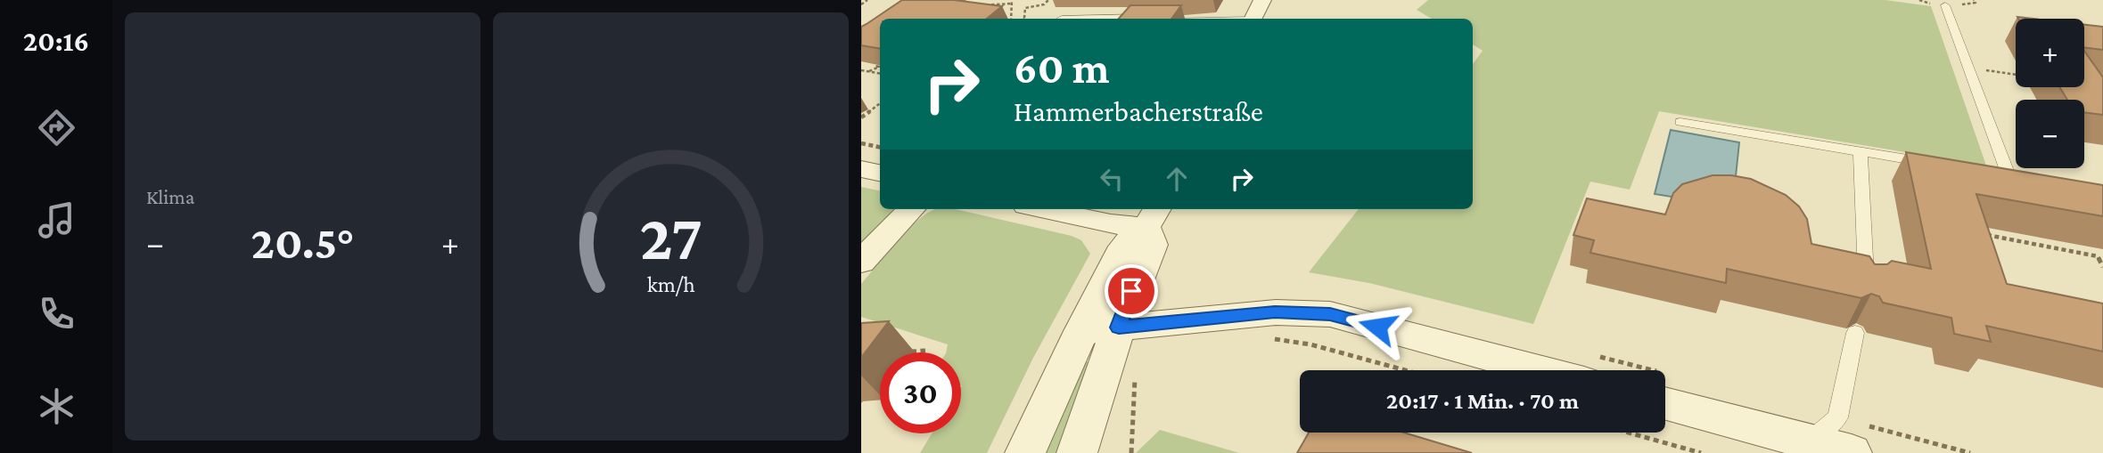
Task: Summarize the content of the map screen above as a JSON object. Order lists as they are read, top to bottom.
{
  "page": {
    "tabs": "20:16",
    "tile": "Klima",
    "map_buttons": ["+", "−"],
    "turn": ["60 m", "Hammerbacherstraße"],
    "heat": ["−", "20.5°", "+"],
    "limit": "30",
    "trip": "20:17 · 1 Min. · 70 m",
    "gauge": ["27", "km/h"]
  }
}
